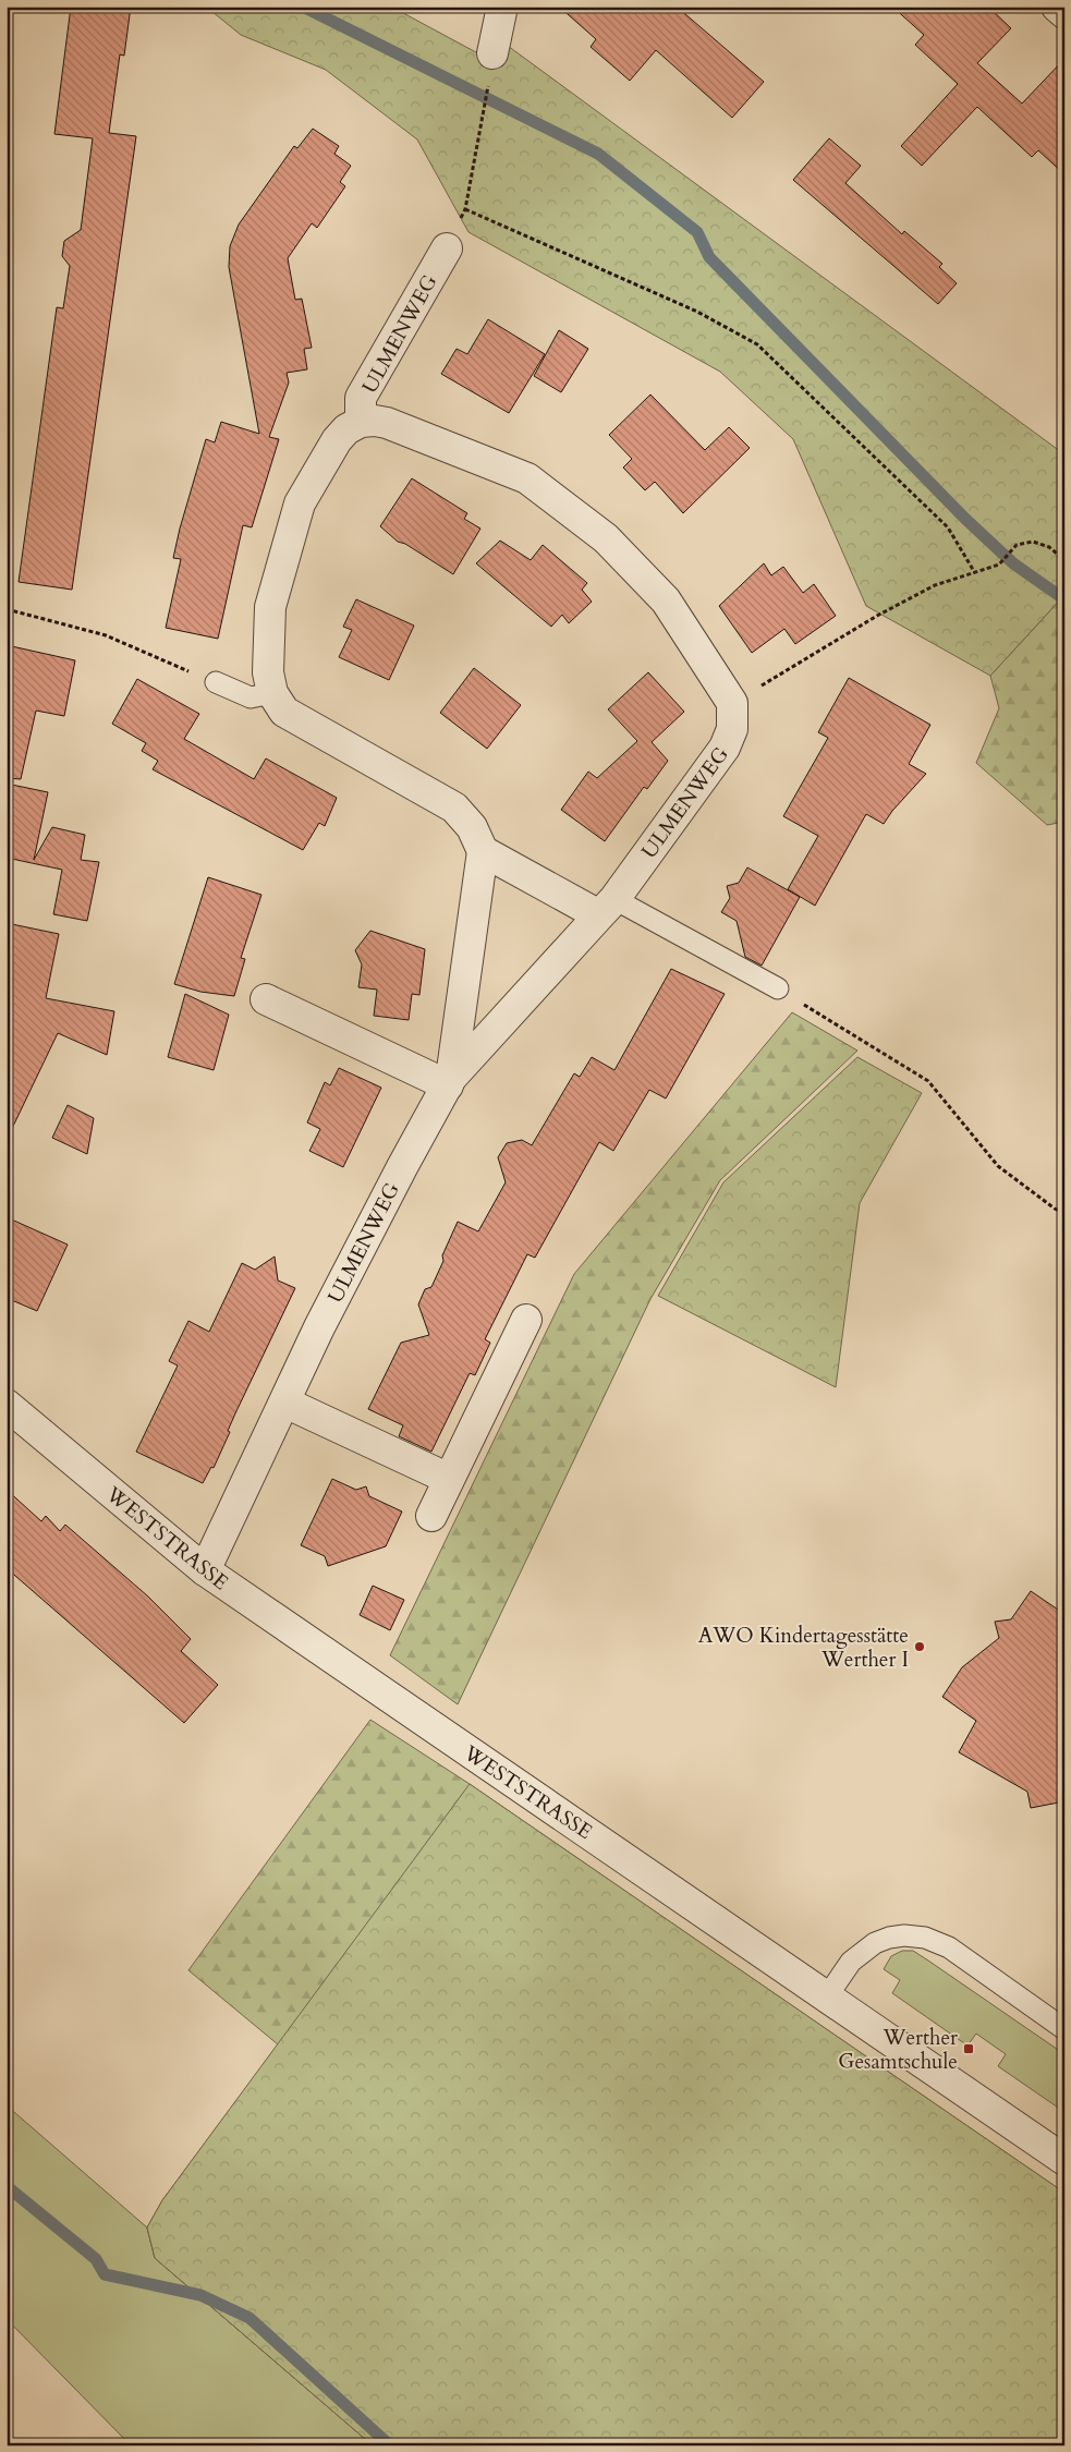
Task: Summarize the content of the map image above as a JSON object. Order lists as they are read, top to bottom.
{
  "streets": {
    "street": ["ULMENWEG", "WESTSTRASSE"]
  },
  "crossings": [
    ["ULMENWEG", "WESTSTRASSE"]
  ],
  "places": {
    "other": ["AWO Kindertagesstätte Werther I"],
    "transit": ["Werther Gesamtschule"]
  }
}
